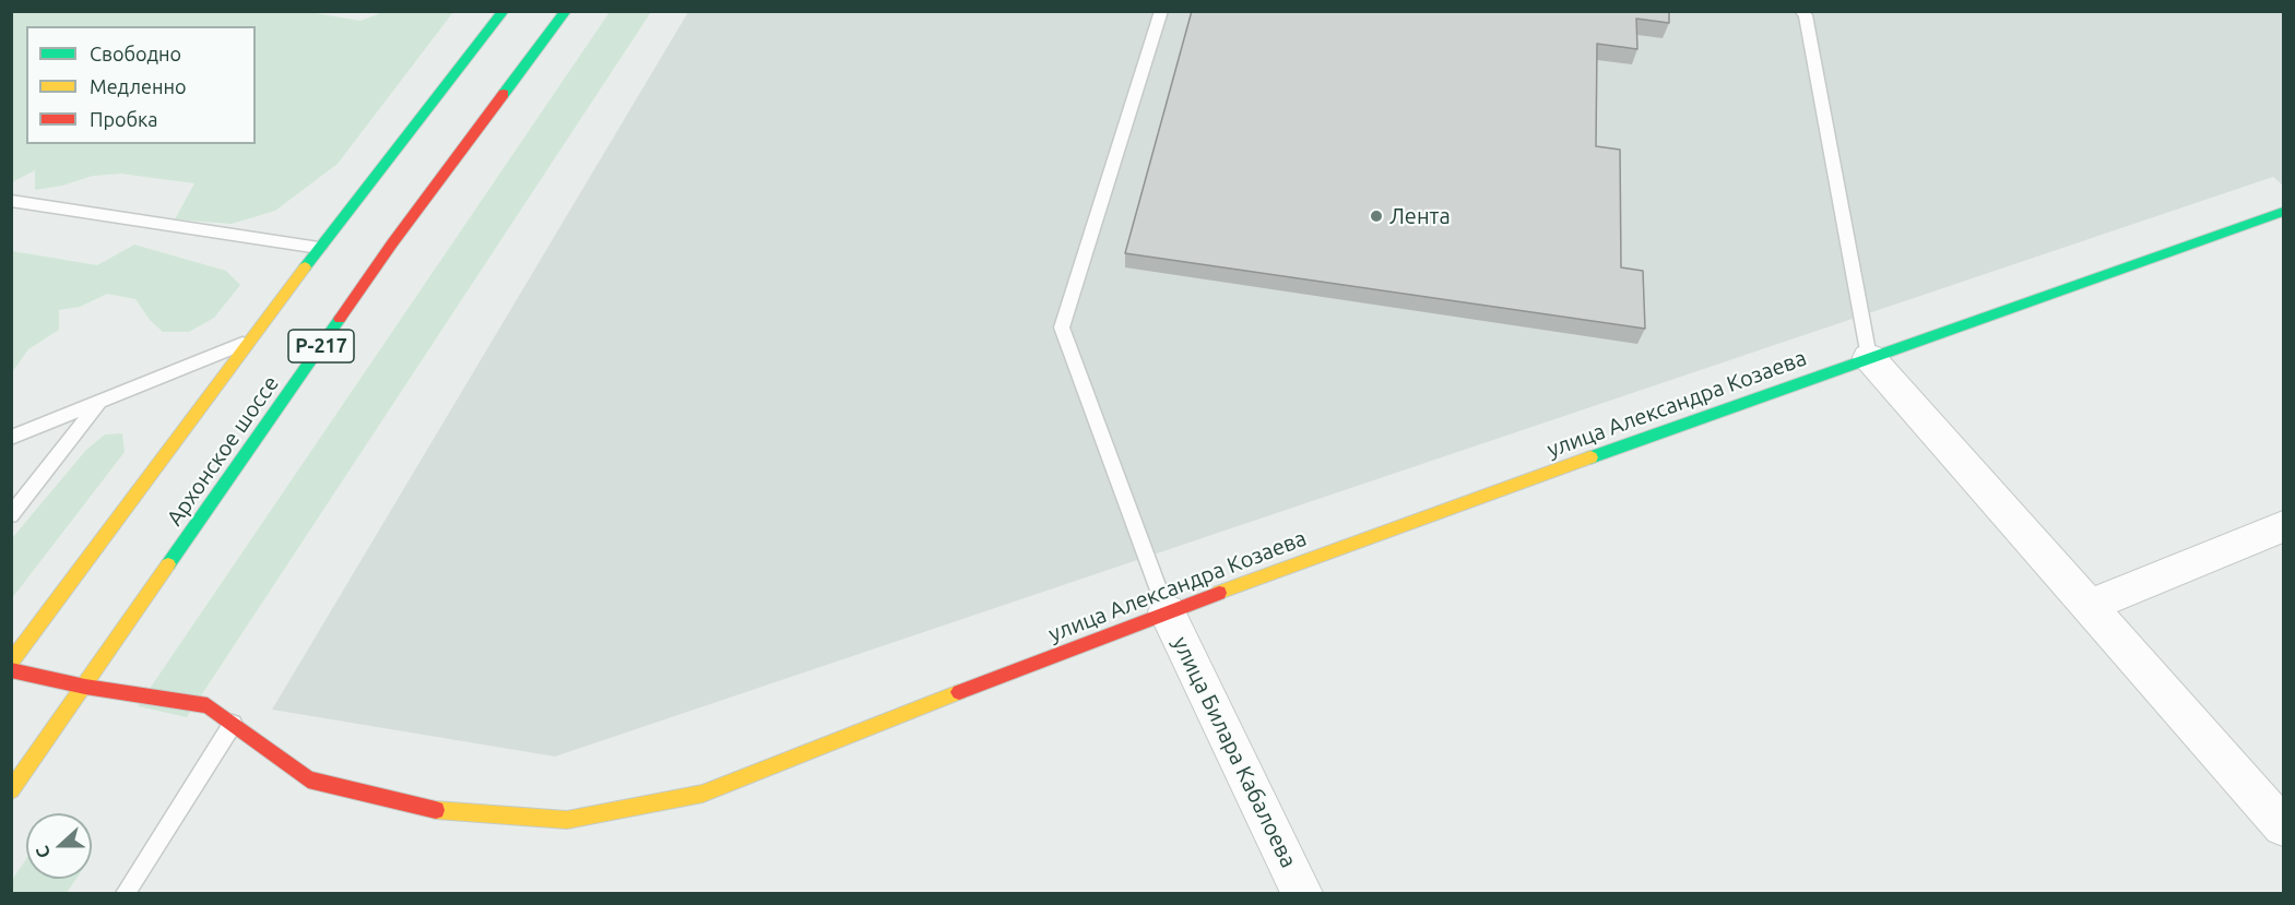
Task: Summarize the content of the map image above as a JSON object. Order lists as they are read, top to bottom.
{
  "streets": {
    "main road": ["Р-217", "улица Александра Козаева", "Архонское шоссе"],
    "street": ["улица Билара Кабалоева"]
  },
  "crossings": [
    ["улица Александра Козаева", "Архонское шоссе"],
    ["улица Александра Козаева", "улица Билара Кабалоева"]
  ],
  "places": ["Лента"],
  "legend": ["Свободно", "Медленно", "Пробка"],
  "north": "left"
}
